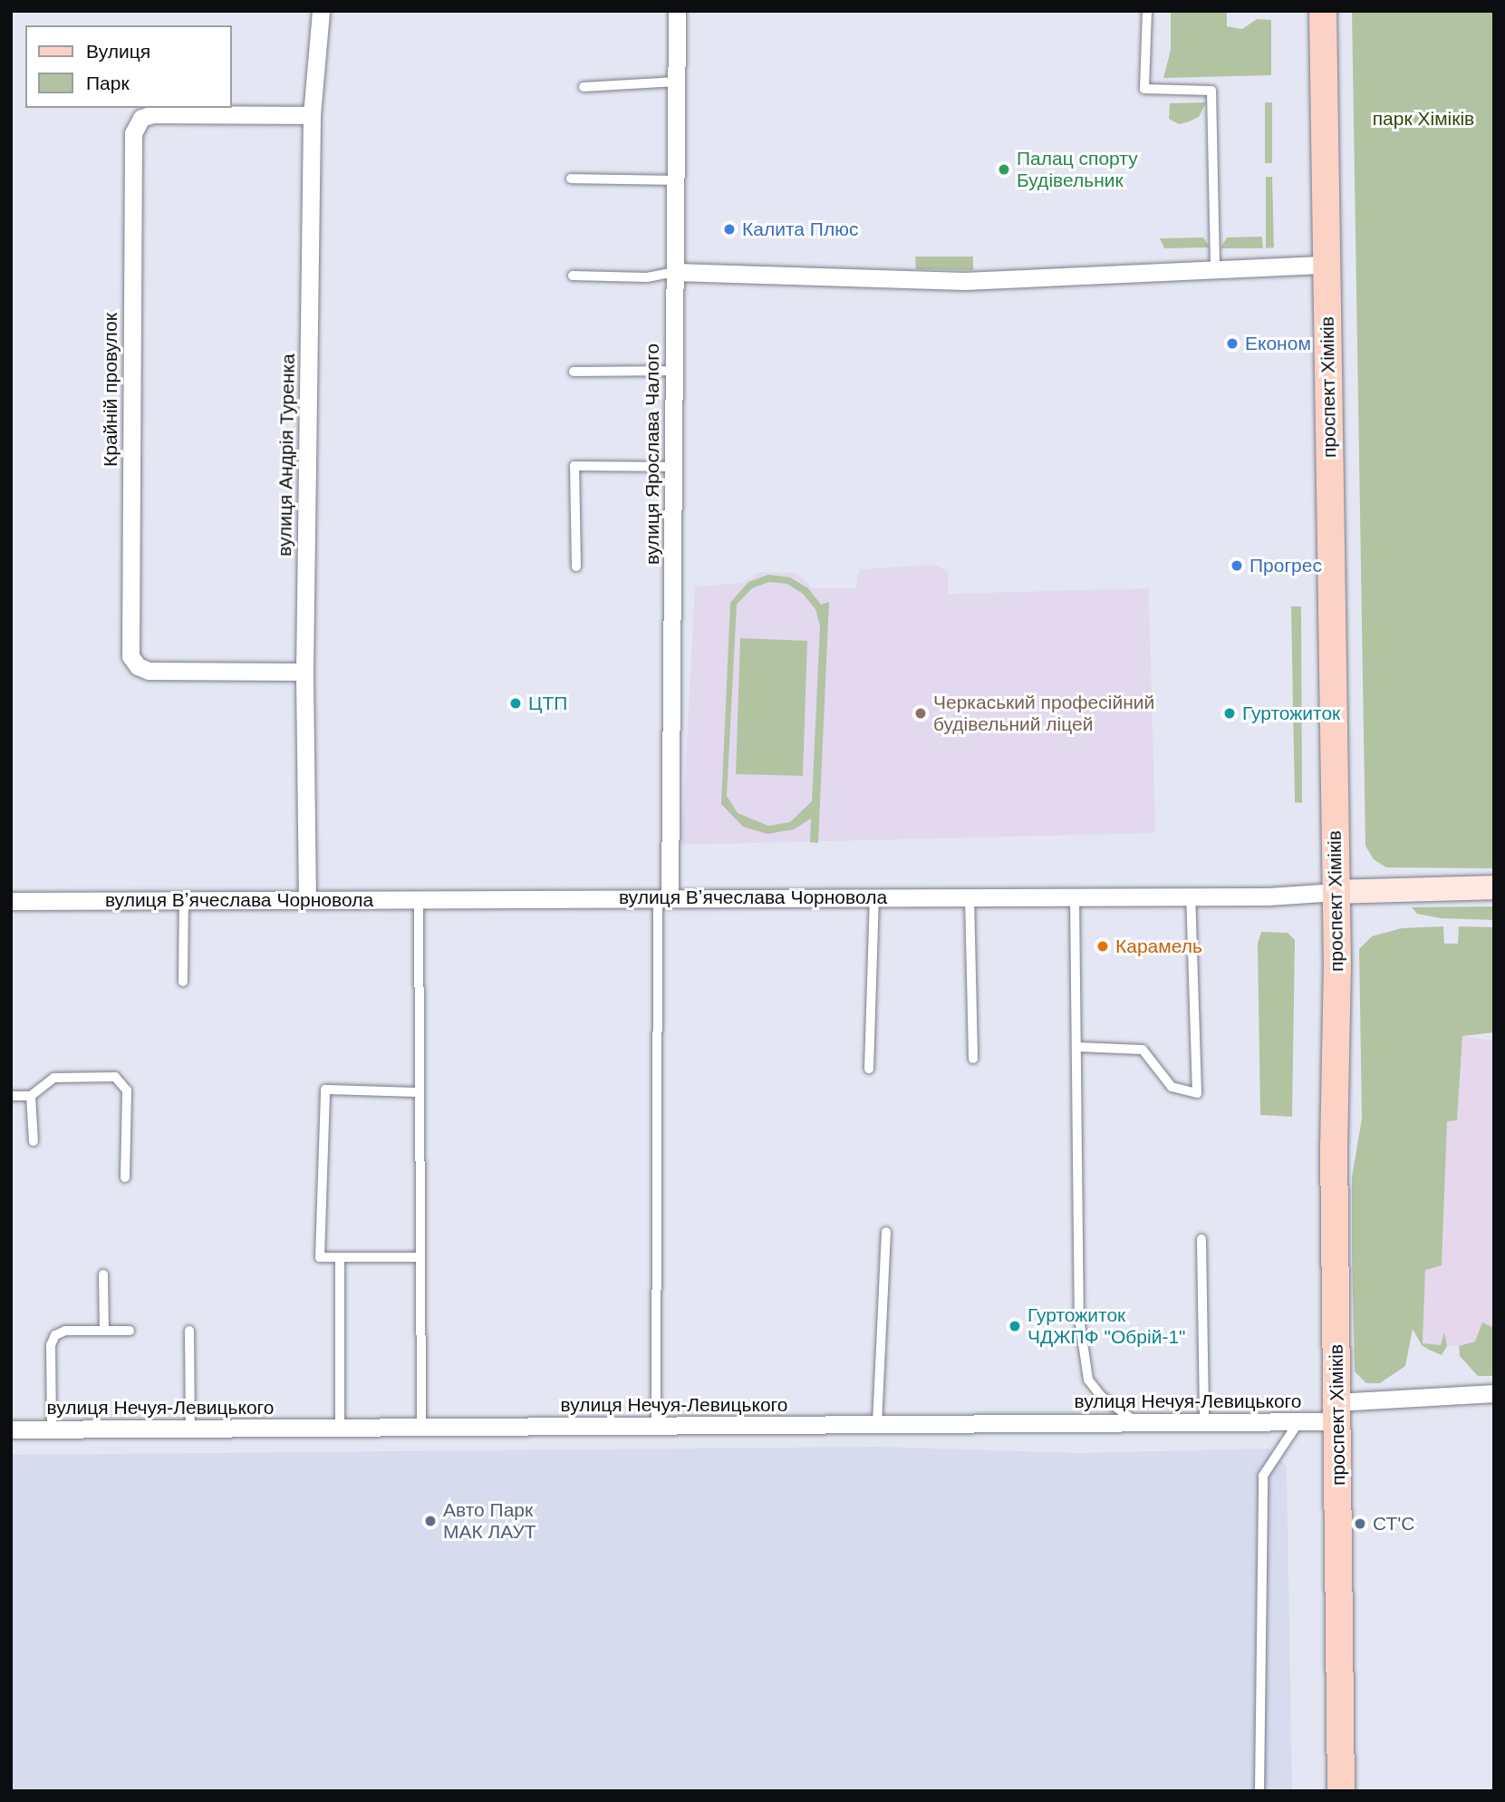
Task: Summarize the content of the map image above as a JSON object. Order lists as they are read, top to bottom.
{
  "streets": {
    "main road": ["проспект Хіміків", "вулиця Вʼячеслава Чорновола"],
    "street": [
      "Крайній провулок",
      "вулиця Ярослава Чалого",
      "вулиця Андрія Туренка",
      "вулиця Нечуя-Левицького"
    ]
  },
  "crossings": [
    ["проспект Хіміків", "вулиця Вʼячеслава Чорновола"],
    ["проспект Хіміків", "вулиця Нечуя-Левицького"],
    ["Крайній провулок", "вулиця Андрія Туренка"],
    ["вулиця Ярослава Чалого", "вулиця Вʼячеслава Чорновола"],
    ["вулиця Андрія Туренка", "вулиця Вʼячеслава Чорновола"]
  ],
  "parks": ["парк Хіміків"],
  "places": [
    "Палац спорту Будівельник",
    "Калита Плюс",
    "Економ",
    "Прогрес",
    "ЦТП",
    "Черкаський професійний будівельний ліцей",
    "Гуртожиток",
    "Карамель",
    "Гуртожиток ЧДЖПФ \"Обрій-1\"",
    "Авто Парк МАК ЛАУТ",
    "СТ'С"
  ],
  "legend": ["Вулиця", "Парк"]
}
